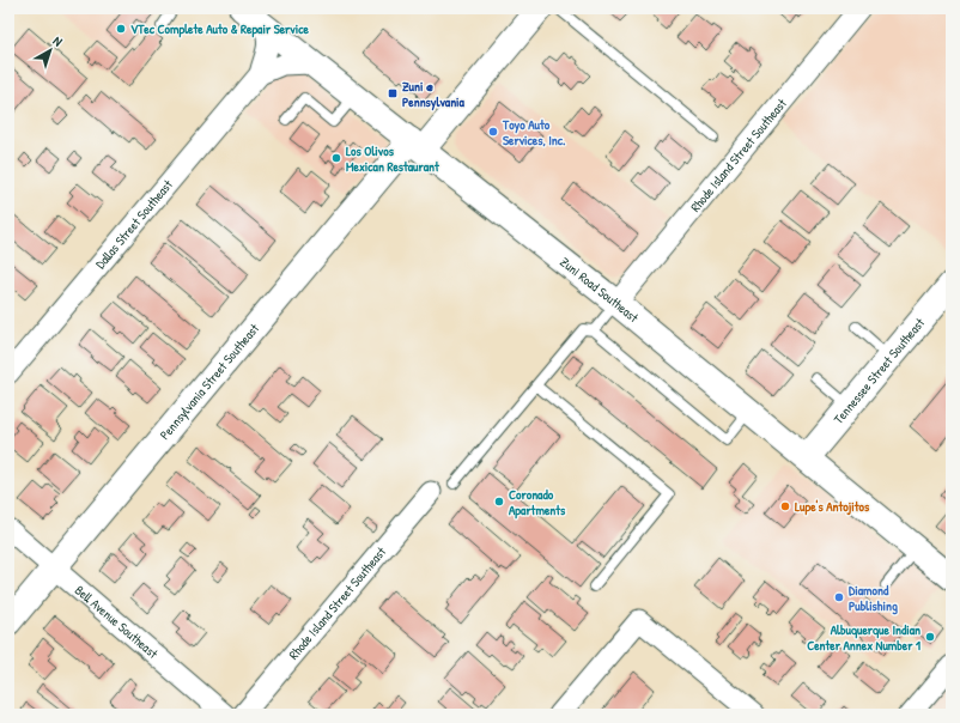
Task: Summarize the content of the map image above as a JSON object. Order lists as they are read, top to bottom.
{
  "streets": {
    "street": [
      "Rhode Island Street Southeast",
      "Dallas Street Southeast",
      "Zuni Road Southeast",
      "Tennessee Street Southeast",
      "Pennsylvania Street Southeast",
      "Bell Avenue Southeast"
    ]
  },
  "crossings": [
    ["Rhode Island Street Southeast", "Zuni Road Southeast"],
    ["Dallas Street Southeast", "Zuni Road Southeast"],
    ["Zuni Road Southeast", "Tennessee Street Southeast"],
    ["Zuni Road Southeast", "Pennsylvania Street Southeast"],
    ["Pennsylvania Street Southeast", "Bell Avenue Southeast"]
  ],
  "places": {
    "other": [
      "VTec Complete Auto & Repair Service",
      "Toyo Auto Services, Inc.",
      "Los Olivos Mexican Restaurant",
      "Coronado Apartments",
      "Lupe's Antojitos",
      "Diamond Publishing",
      "Albuquerque Indian Center Annex Number 1"
    ],
    "transit": ["Zuni @ Pennsylvania"]
  },
  "north": "top right"
}
